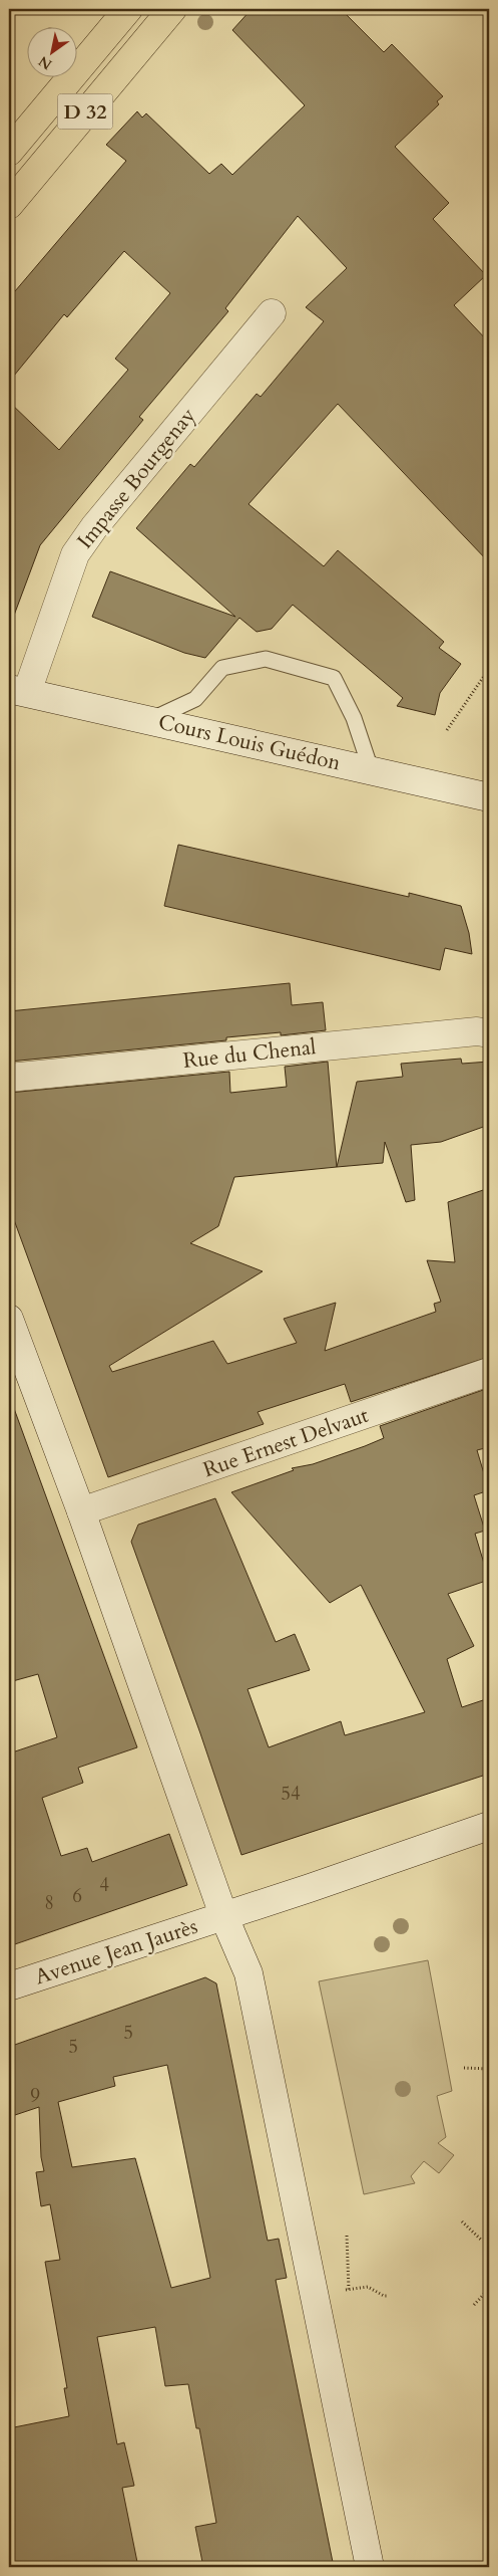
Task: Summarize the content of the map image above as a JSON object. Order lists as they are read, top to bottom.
{
  "streets": {
    "main road": ["D 32"],
    "street": [
      "Impasse Bourgenay",
      "Cours Louis Guédon",
      "Rue du Chenal",
      "Rue Ernest Delvaut",
      "Avenue Jean Jaurès"
    ]
  },
  "crossings": [
    ["Impasse Bourgenay", "Cours Louis Guédon"]
  ],
  "house_numbers": [
    "54",
    "4",
    "6",
    "8",
    "5",
    "5",
    "9"
  ],
  "north": "bottom left"
}
